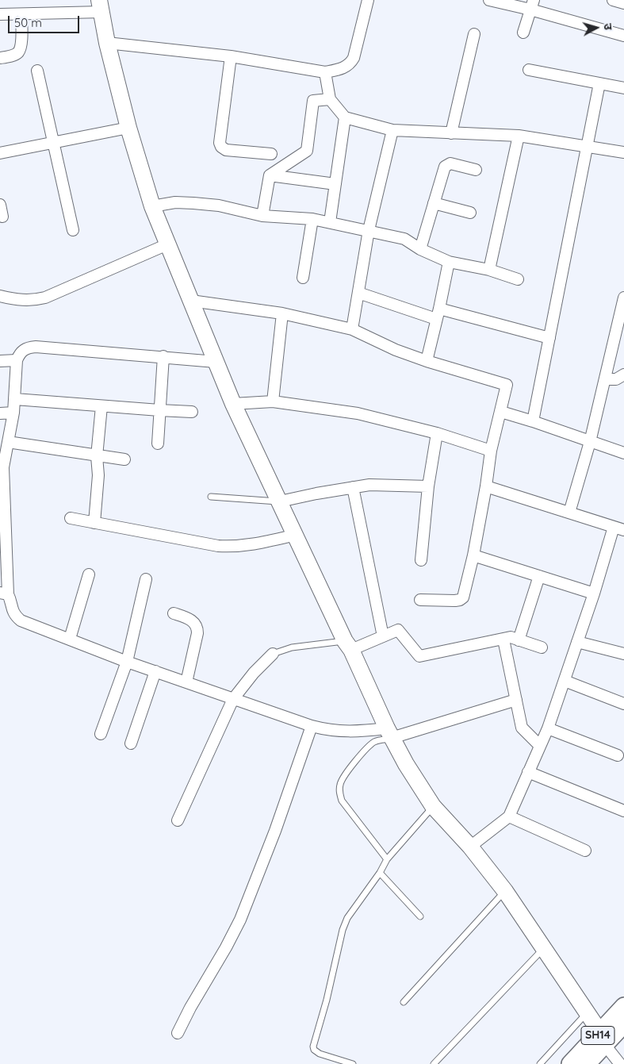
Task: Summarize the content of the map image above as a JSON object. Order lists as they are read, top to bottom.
{
  "streets": {
    "main road": ["SH14"]
  },
  "scale_bar": "50 m",
  "north": "right"
}
